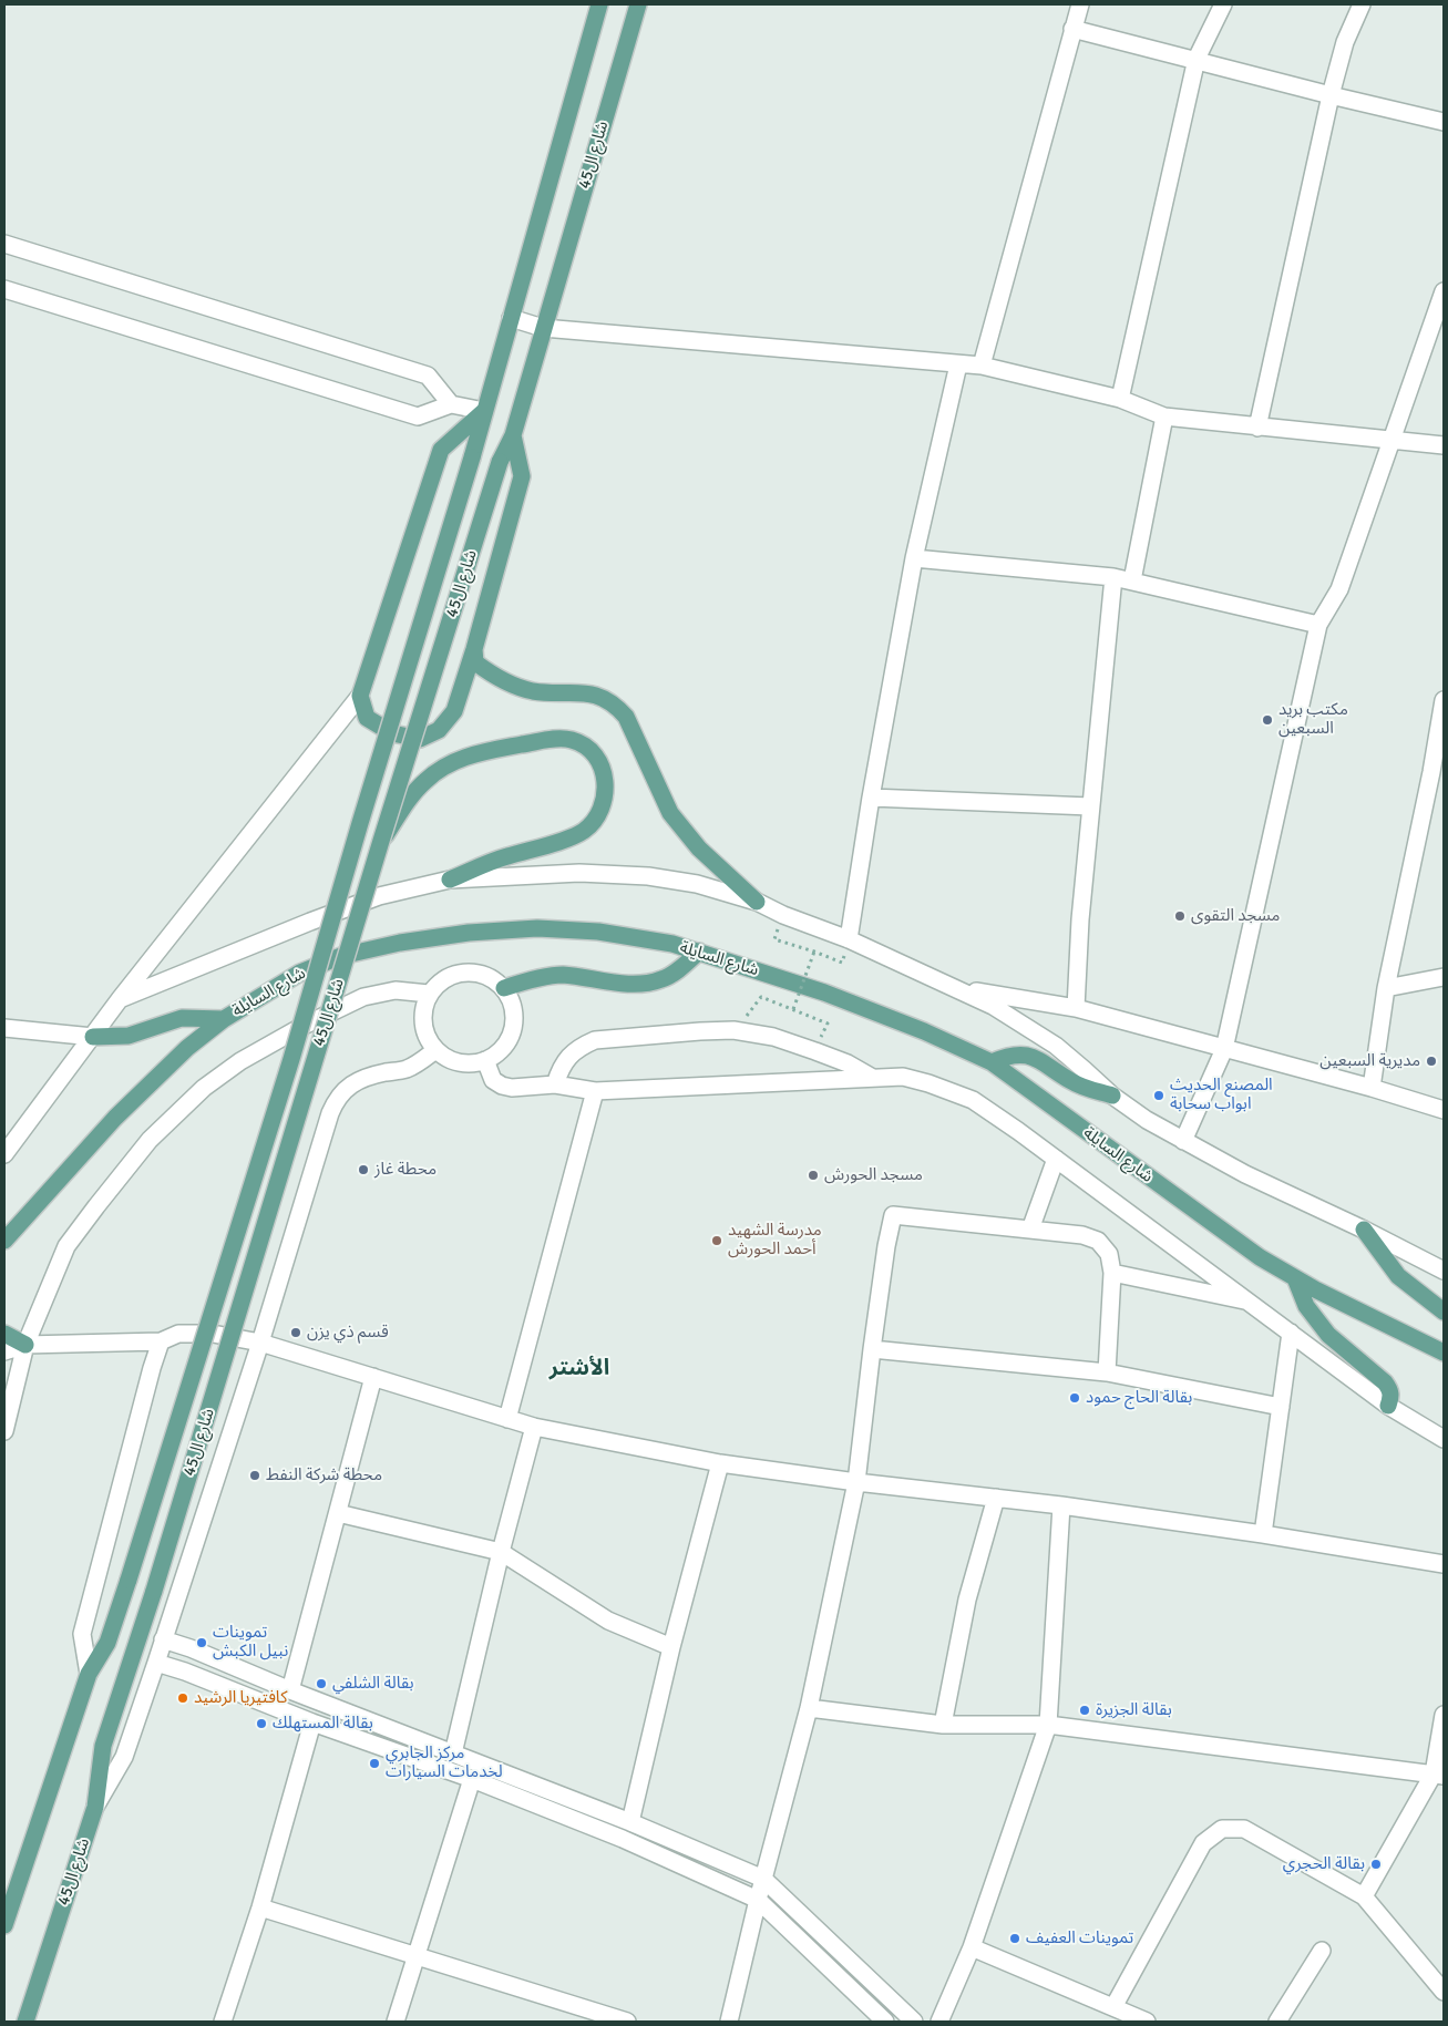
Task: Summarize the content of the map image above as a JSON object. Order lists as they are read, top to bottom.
{
  "streets": {
    "main road": ["شارع ال45", "شارع السايلة"]
  },
  "districts": ["الأشتر"],
  "places": [
    "مكتب بريد السبعين",
    "مسجد التقوى",
    "مديرية السبعين",
    "المصنع الحديث ابواب سحابة",
    "محطة غاز",
    "مسجد الحورش",
    "مدرسة الشهيد أحمد الحورش",
    "قسم ذي يزن",
    "بقالة الحاج حمود",
    "محطة شركة النفط",
    "تموينات نبيل الكبش",
    "بقالة الشلفي",
    "كافتيريا الرشيد",
    "بقالة الجزيرة",
    "بقالة المستهلك",
    "مركز الجابري لخدمات السيارات",
    "بقالة الحجري",
    "تموينات العفيف"
  ]
}
